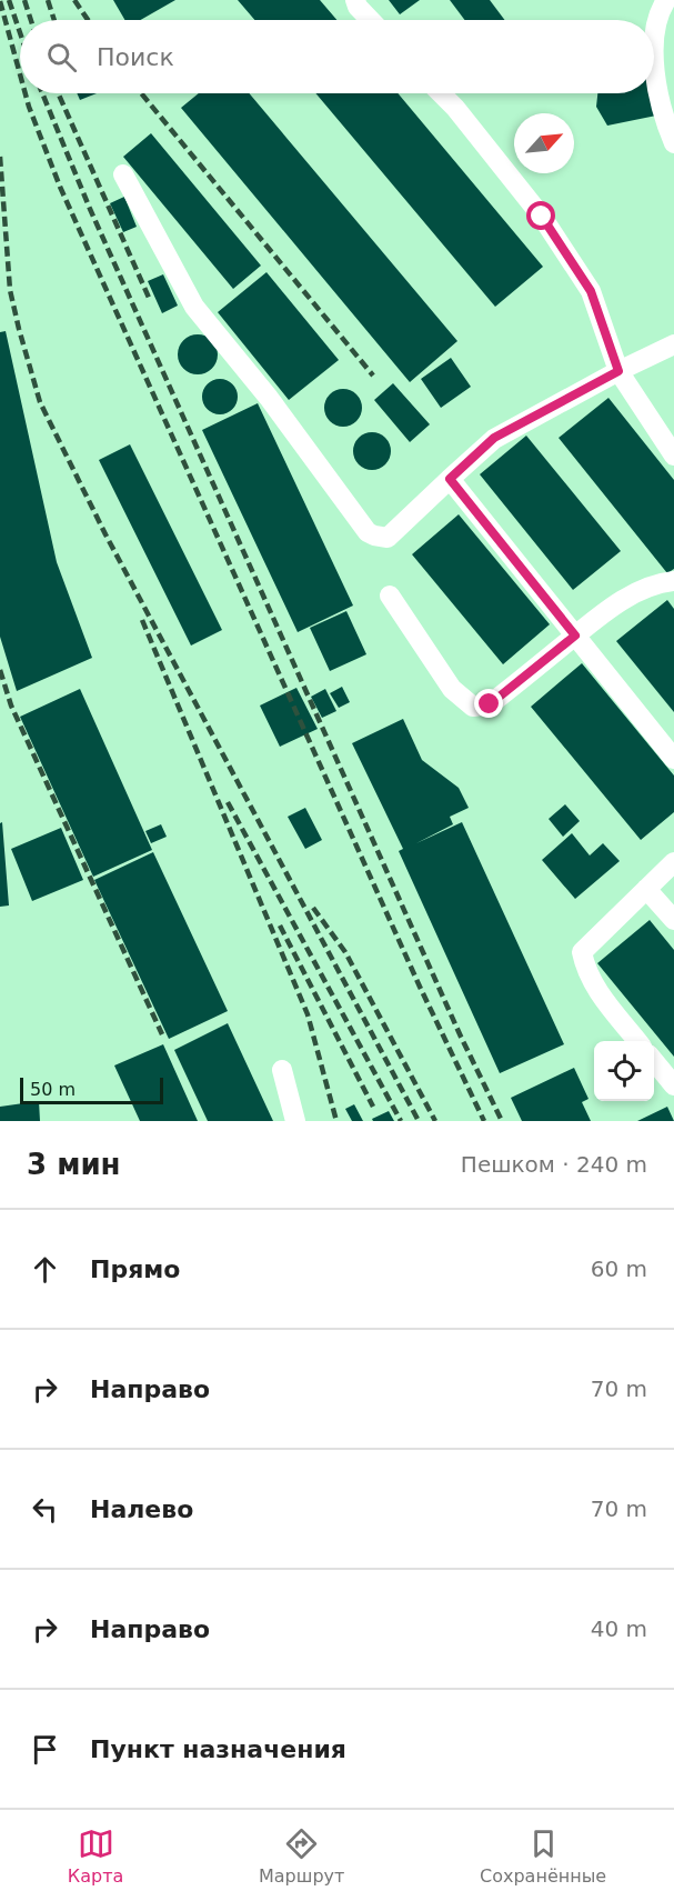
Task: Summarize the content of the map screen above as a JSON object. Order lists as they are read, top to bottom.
{
  "scale_bar": "50 m",
  "north": "top right",
  "page": {
    "search": "Поиск",
    "scale": "50 m",
    "heading": ["3 мин", "Пешком · 240 m"],
    "list": [
      ["Прямо", "60 m"],
      ["Направо", "70 m"],
      ["Налево", "70 m"],
      ["Направо", "40 m"],
      "Пункт назначения"
    ],
    "nav": ["Карта", "Маршрут", "Сохранённые"]
  }
}
